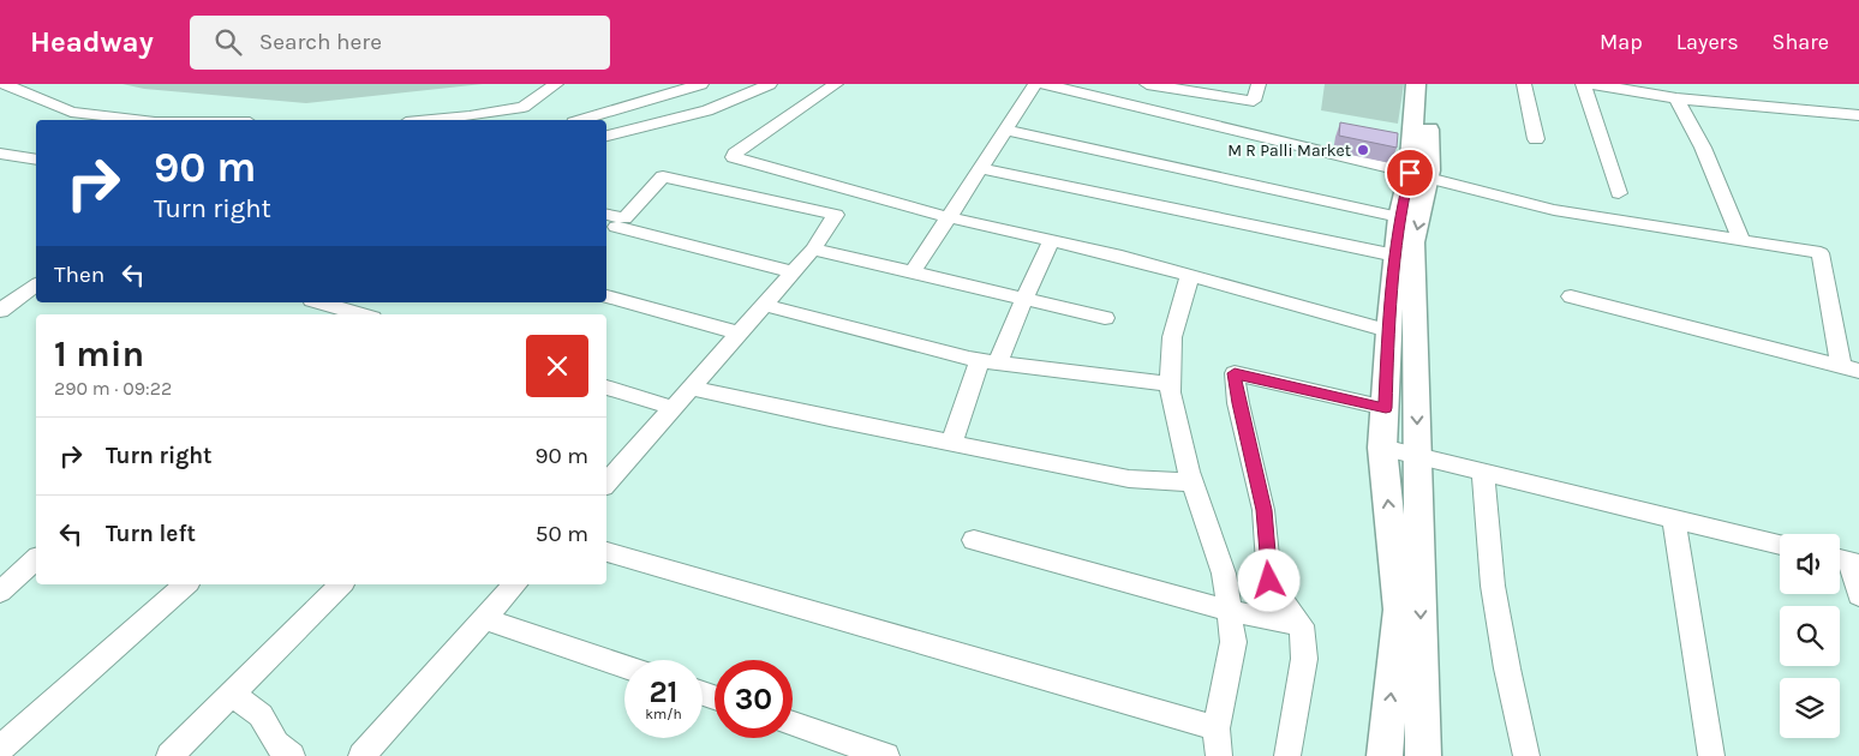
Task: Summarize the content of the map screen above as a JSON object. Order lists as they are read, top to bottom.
{
  "places": ["M R Palli Market"],
  "page": {
    "header": "Headway",
    "search": "Search here",
    "nav": ["Map", "Layers", "Share"],
    "turn": ["90 m", "Turn right"],
    "then": "Then",
    "heading": ["1 min", "290 m · 09:22"],
    "list": [
      {
        "name": "Turn right",
        "value": "90 m"
      },
      {
        "name": "Turn left",
        "value": "50 m"
      }
    ],
    "speed": "21 km/h",
    "limit": "30"
  }
}
